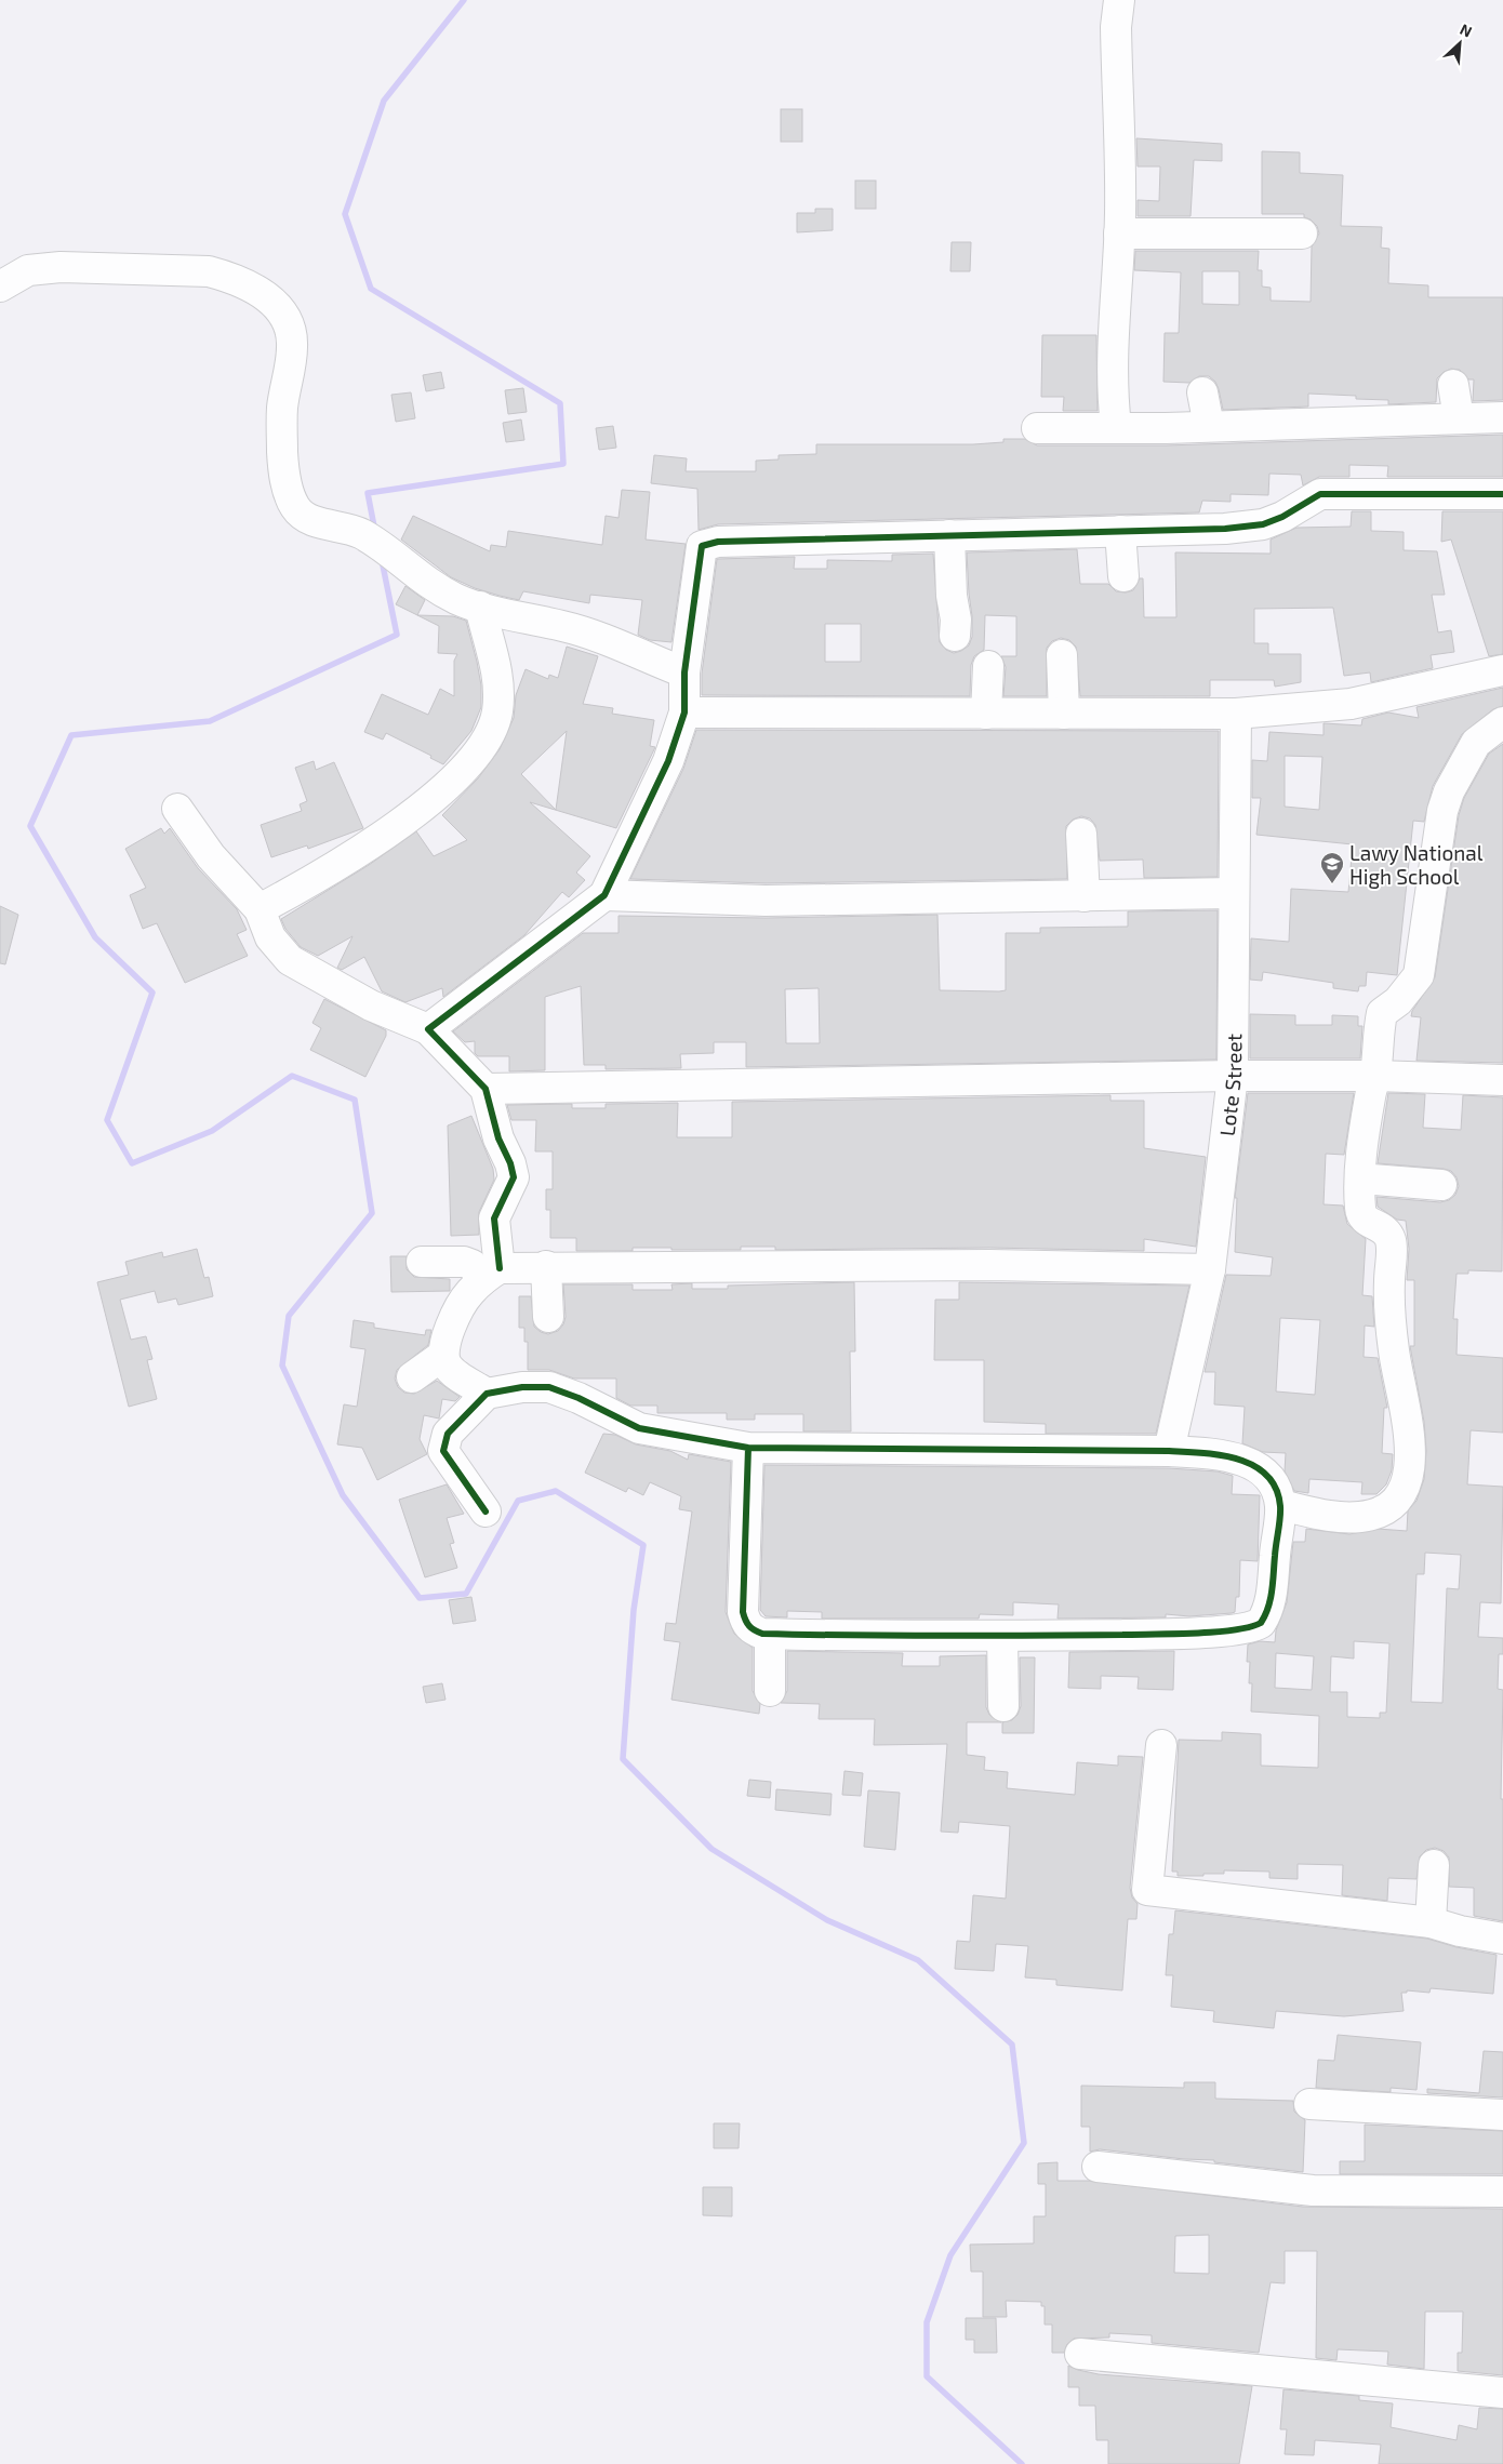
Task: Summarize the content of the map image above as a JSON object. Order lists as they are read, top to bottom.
{
  "streets": {
    "street": ["Lote Street"]
  },
  "places": {
    "school or university": ["Lawy National High School"]
  },
  "north": "top right"
}
